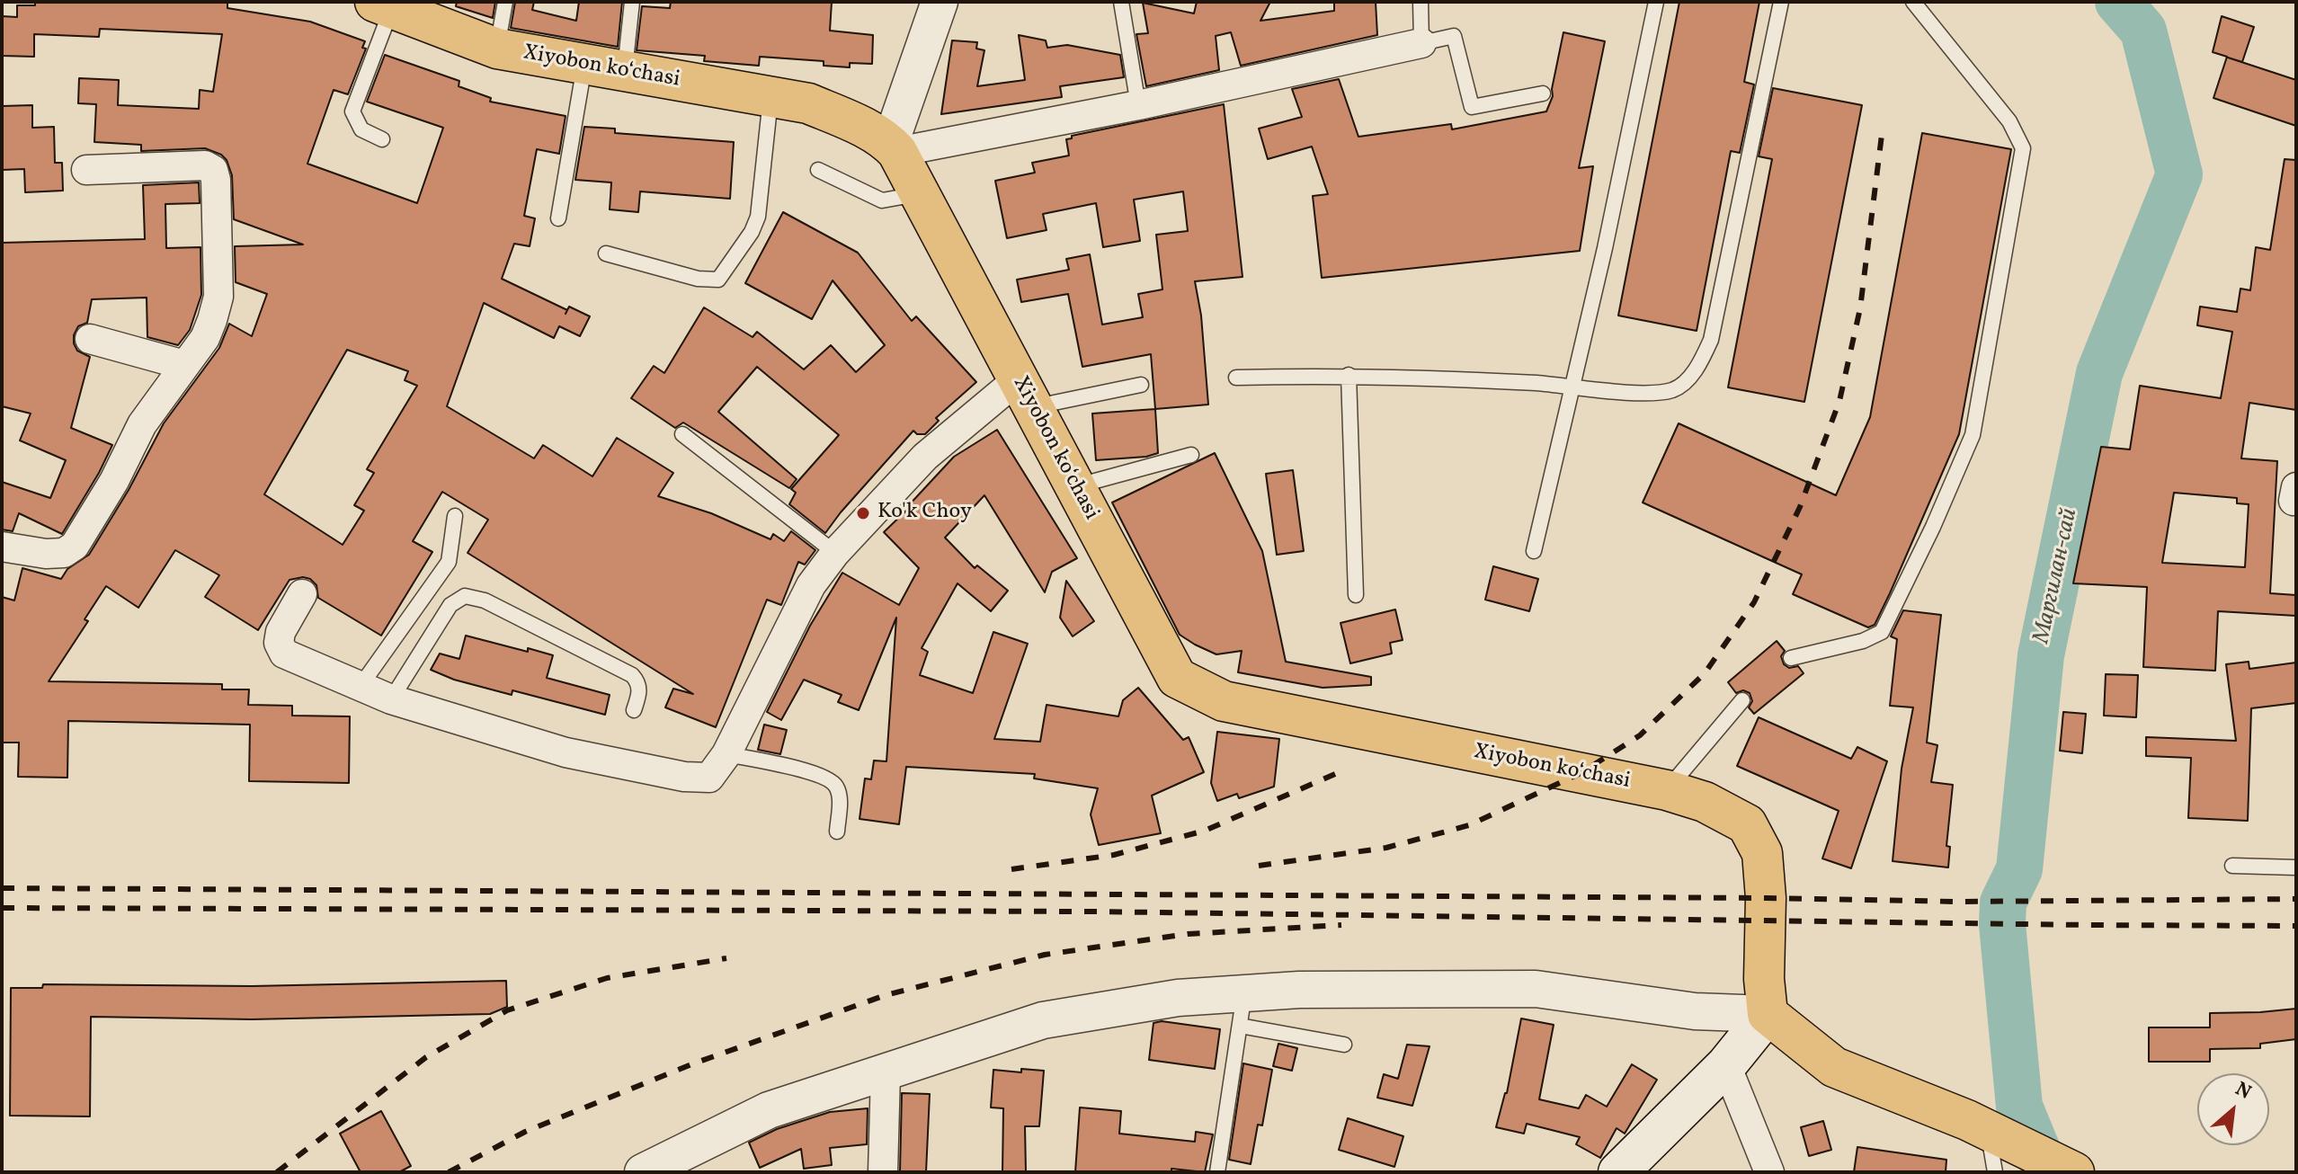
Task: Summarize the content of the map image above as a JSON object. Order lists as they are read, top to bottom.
{
  "streets": {
    "main road": ["Xiyobon koʻchasi"]
  },
  "water": ["Маргилан-сай"],
  "places": ["Ko'k Choy"],
  "north": "top right"
}
